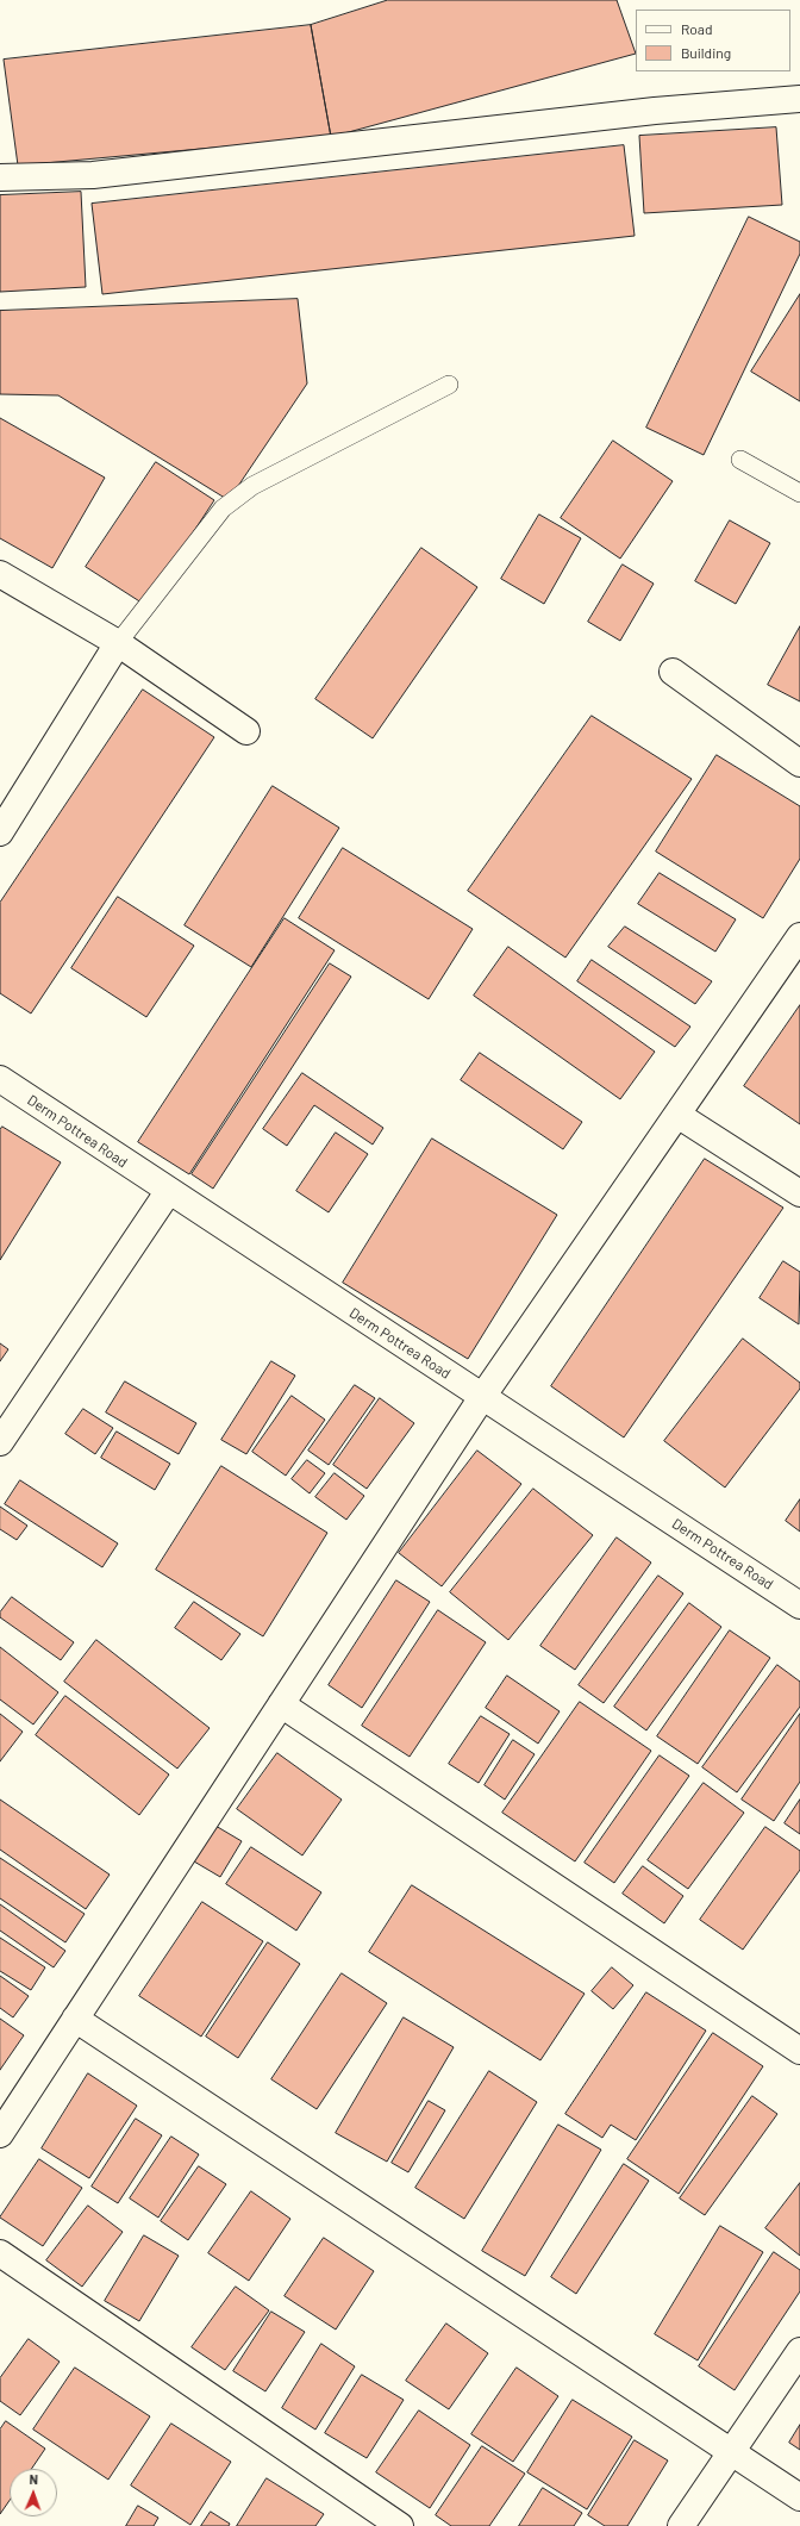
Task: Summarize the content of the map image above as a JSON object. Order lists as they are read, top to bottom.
{
  "streets": {
    "street": ["Derm Pottrea Road"]
  },
  "legend": ["Road", "Building"],
  "north": "top"
}
